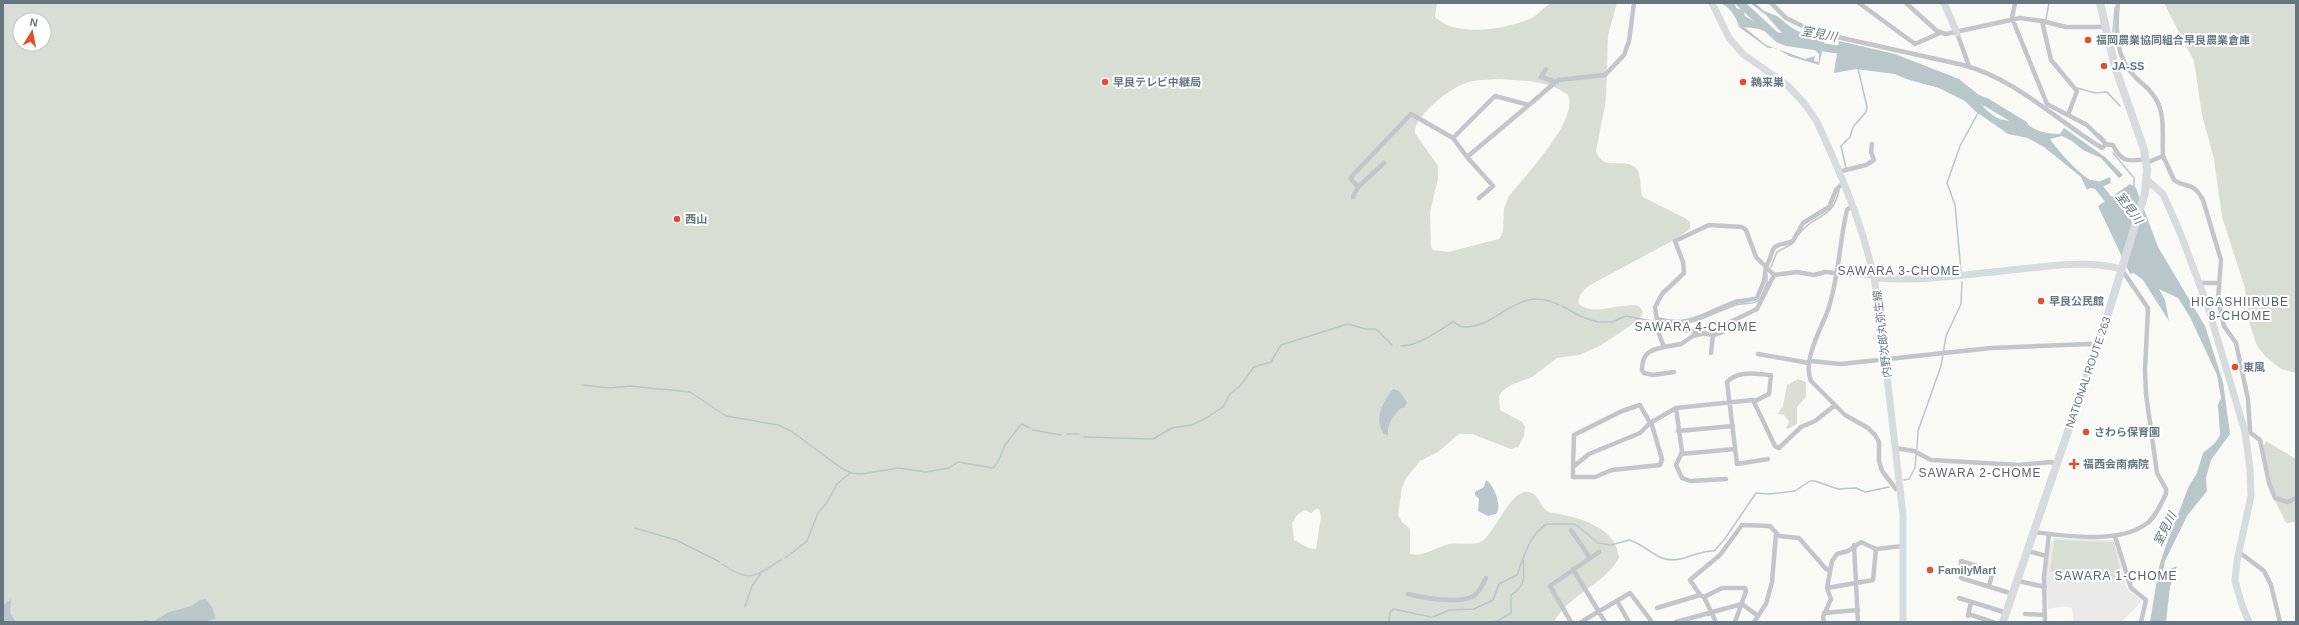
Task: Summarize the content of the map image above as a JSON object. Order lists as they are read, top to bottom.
{
  "streets": {
    "highway": ["NATIONAL ROUTE 263"],
    "main road": ["内野次郎丸弥生線"]
  },
  "districts": [
    "SAWARA 3-CHOME",
    "HIGASHIIRUBE 8-CHOME",
    "SAWARA 4-CHOME",
    "SAWARA 2-CHOME",
    "SAWARA 1-CHOME"
  ],
  "water": ["室見川"],
  "places": {
    "other": [
      "福岡農業協同組合早良農業倉庫",
      "JA-SS",
      "早良テレビ中継局",
      "鵜来巣",
      "西山",
      "早良公民館",
      "東風",
      "さわら保育園",
      "FamilyMart"
    ],
    "health": ["福西会南病院"]
  },
  "north": "top"
}
